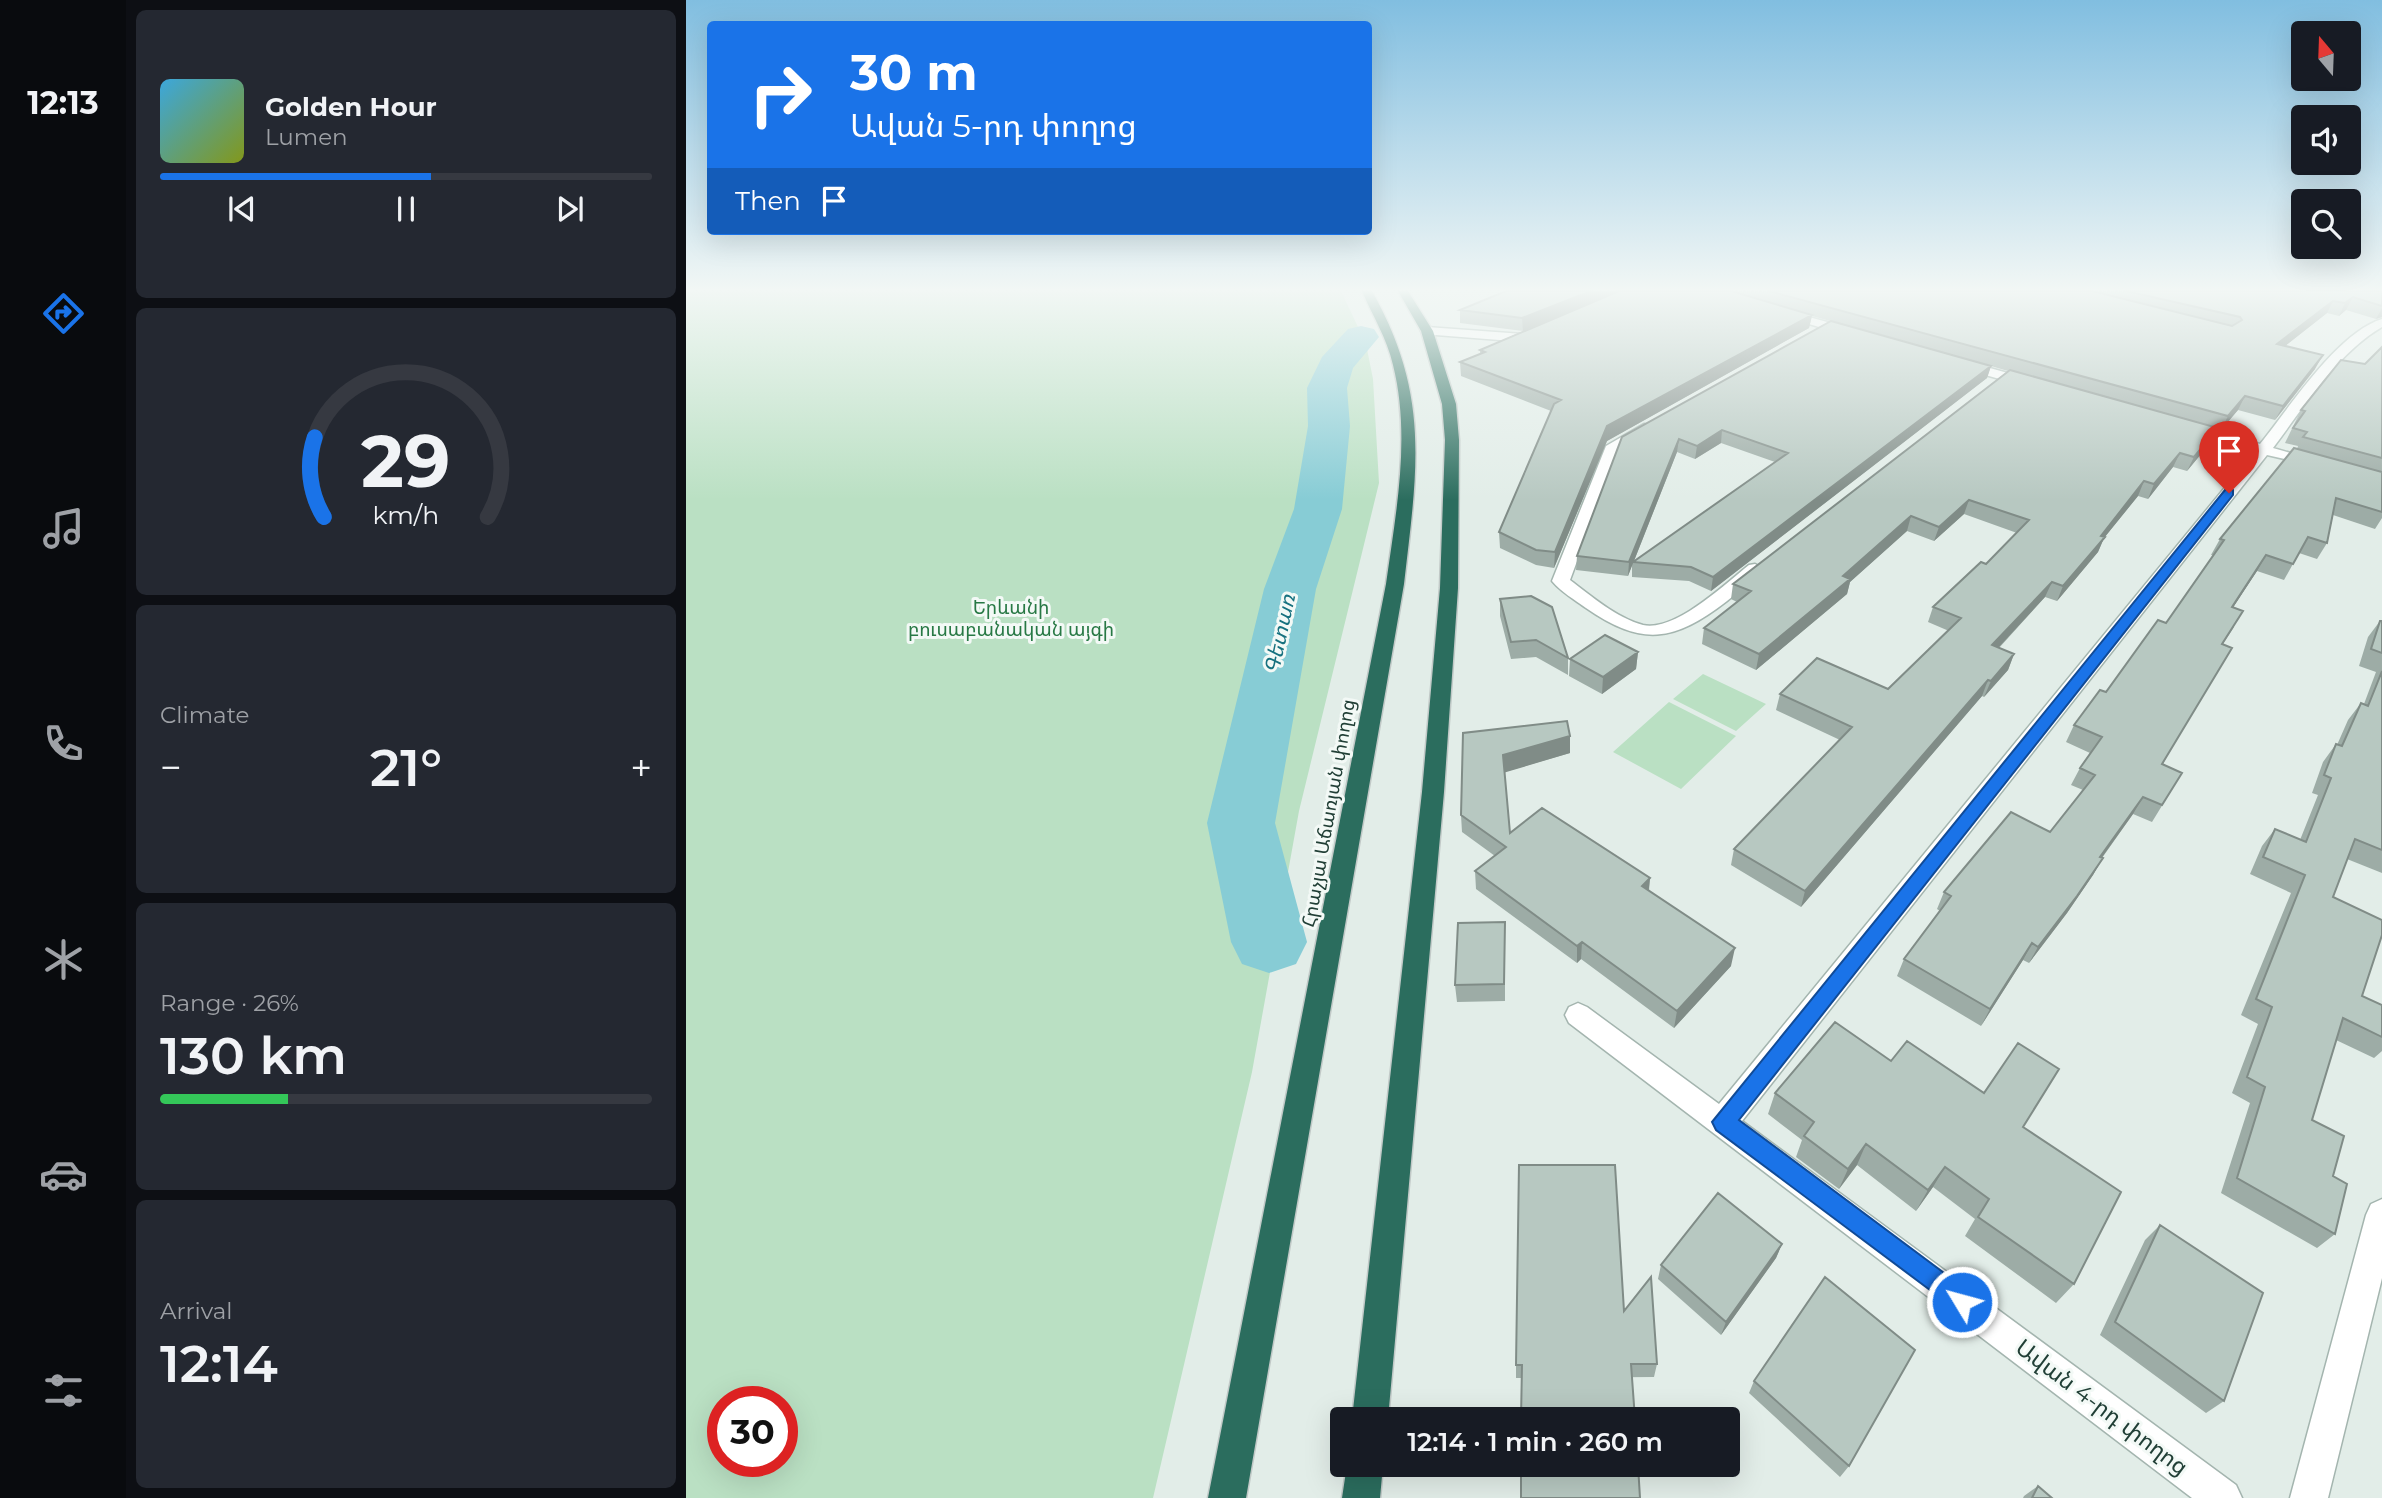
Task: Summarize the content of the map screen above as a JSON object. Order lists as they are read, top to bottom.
{
  "streets": {
    "highway": ["Հրաչյա Աճառյան փողոց"],
    "street": ["Ավան 4-րդ փողոց"]
  },
  "water": ["Գետառ"],
  "parks": ["Երևանի բուսաբանական այգի"],
  "north": "top",
  "page": {
    "tabs": "12:13",
    "turn": ["30 m", "Ավան 5-րդ փողոց"],
    "song": ["Golden Hour", "Lumen"],
    "then": "Then",
    "tile": [
      "Climate",
      ["Range · 26%", "130 km"],
      ["Arrival", "12:14"]
    ],
    "heat": ["−", "21°", "+"],
    "limit": "30",
    "trip": "12:14 · 1 min · 260 m",
    "gauge": ["29", "km/h"]
  }
}
